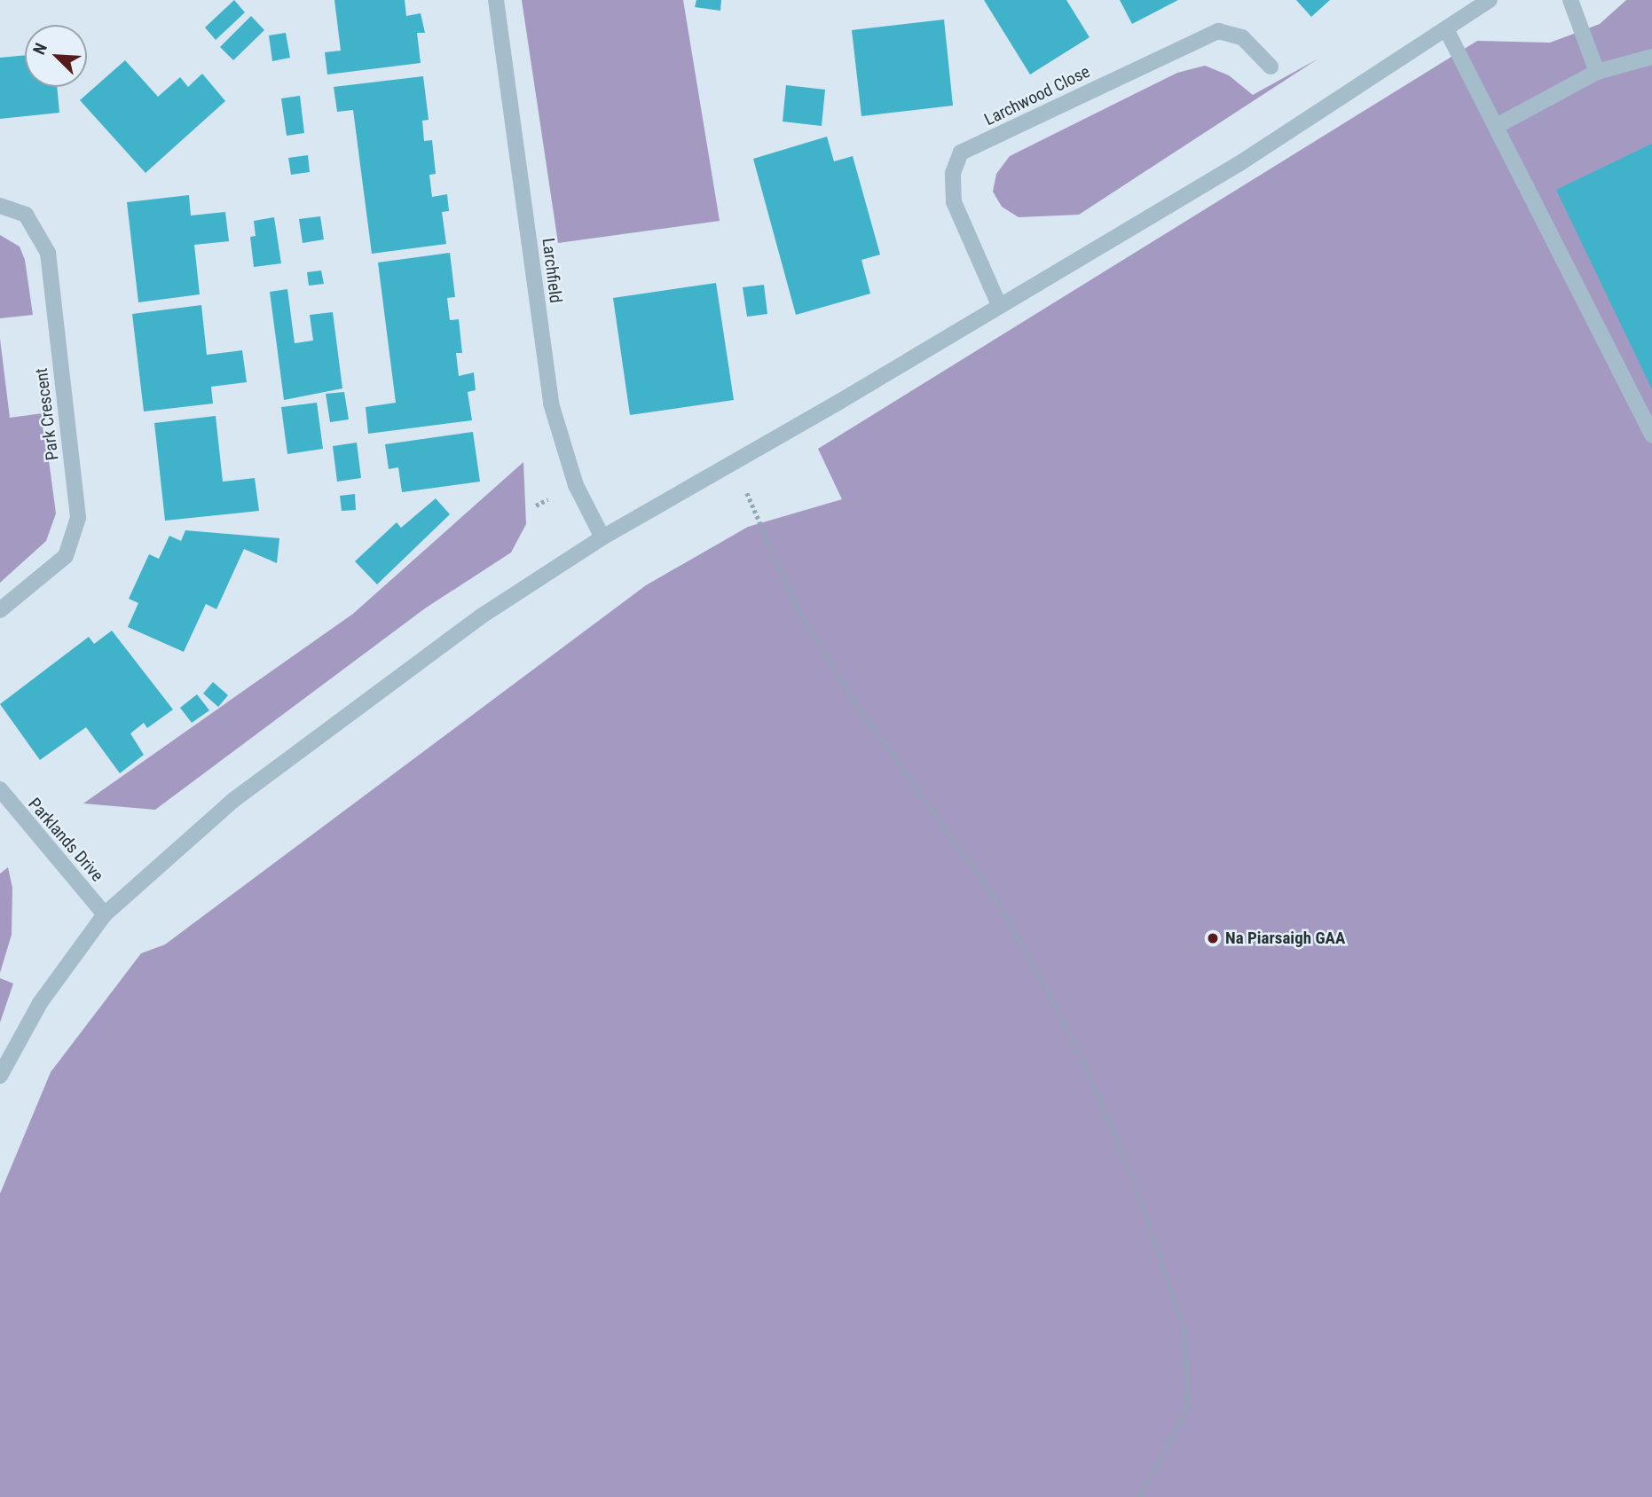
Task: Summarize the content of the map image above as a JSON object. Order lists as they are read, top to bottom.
{
  "streets": {
    "street": [
      "Larchwood Close",
      "Larchfield",
      "Park Crescent",
      "Parklands Drive"
    ]
  },
  "places": ["Na Piarsaigh GAA"],
  "north": "top left"
}
